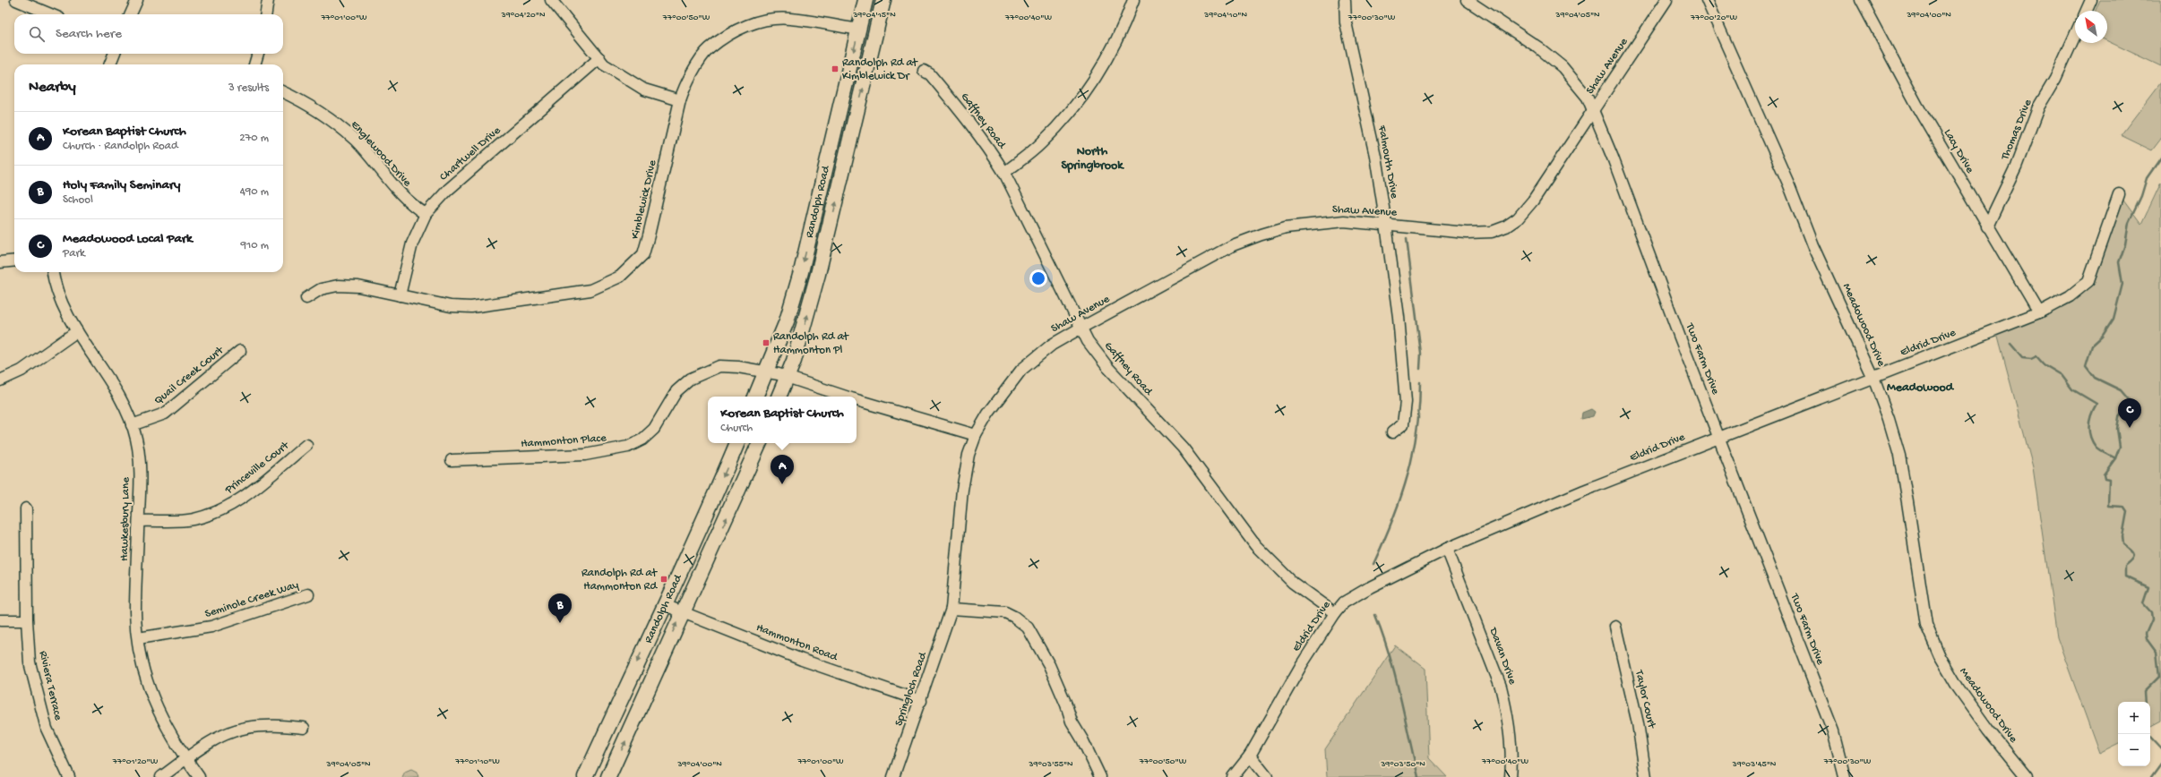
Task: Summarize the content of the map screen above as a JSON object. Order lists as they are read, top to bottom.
{
  "streets": {
    "main road": ["Randolph Road"],
    "street": [
      "Shaw Avenue",
      "Gaffney Road",
      "Thomas Drive",
      "Lacy Drive",
      "Englewood Drive",
      "Chartwell Drive",
      "Falmouth Drive",
      "Kimblewick Drive",
      "Meadowood Drive",
      "Eldrid Drive",
      "Two Farm Drive",
      "Quail Creek Court",
      "Hammonton Place",
      "Princeville Court",
      "Hawkesbury Lane",
      "Seminole Creek Way",
      "Hammonton Road",
      "Davan Drive",
      "Riviera Terrace",
      "Springloch Road",
      "Taylor Court"
    ]
  },
  "crossings": [
    ["Shaw Avenue", "Gaffney Road"],
    ["Shaw Avenue", "Falmouth Drive"],
    ["Shaw Avenue", "Two Farm Drive"],
    ["Shaw Avenue", "Hammonton Place"],
    ["Shaw Avenue", "Springloch Road"],
    ["Gaffney Road", "Eldrid Drive"],
    ["Thomas Drive", "Lacy Drive"],
    ["Lacy Drive", "Eldrid Drive"],
    ["Englewood Drive", "Chartwell Drive"],
    ["Chartwell Drive", "Kimblewick Drive"],
    ["Kimblewick Drive", "Randolph Road"],
    ["Randolph Road", "Hammonton Place"],
    ["Randolph Road", "Hammonton Road"],
    ["Meadowood Drive", "Eldrid Drive"],
    ["Eldrid Drive", "Two Farm Drive"],
    ["Eldrid Drive", "Davan Drive"],
    ["Quail Creek Court", "Hawkesbury Lane"],
    ["Princeville Court", "Hawkesbury Lane"],
    ["Hawkesbury Lane", "Seminole Creek Way"],
    ["Hammonton Road", "Springloch Road"]
  ],
  "districts": ["North Springbrook", "Meadowood"],
  "places": {
    "transit": ["Randolph Rd at Kimblewick Dr", "Randolph Rd at Hammonton Pl", "Randolph Rd at Hammonton Rd"]
  },
  "north": "top left",
  "page": {
    "search": "Search here",
    "heading": ["Nearby", "3 results"],
    "list": [
      {
        "mark": "A",
        "name": "Korean Baptist Church",
        "note": "Church · Randolph Road",
        "value": "270 m"
      },
      {
        "mark": "B",
        "name": "Holy Family Seminary",
        "note": "School",
        "value": "490 m"
      },
      {
        "mark": "C",
        "name": "Meadowood Local Park",
        "note": "Park",
        "value": "910 m"
      }
    ],
    "popup": ["Korean Baptist Church", "Church"],
    "pins": ["C", "A", "B"],
    "map_buttons": ["+", "−"]
  },
  "coordinates": [
    "39°04'00\"N",
    "39°04'20\"N",
    "39°04'15\"N",
    "39°04'10\"N",
    "39°04'05\"N",
    "77°00'30\"W",
    "77°01'00\"W",
    "77°00'50\"W",
    "77°00'40\"W",
    "77°00'20\"W",
    "77°01'20\"W",
    "77°01'10\"W",
    "39°03'55\"N",
    "39°03'50\"N",
    "39°03'45\"N"
  ]
}
